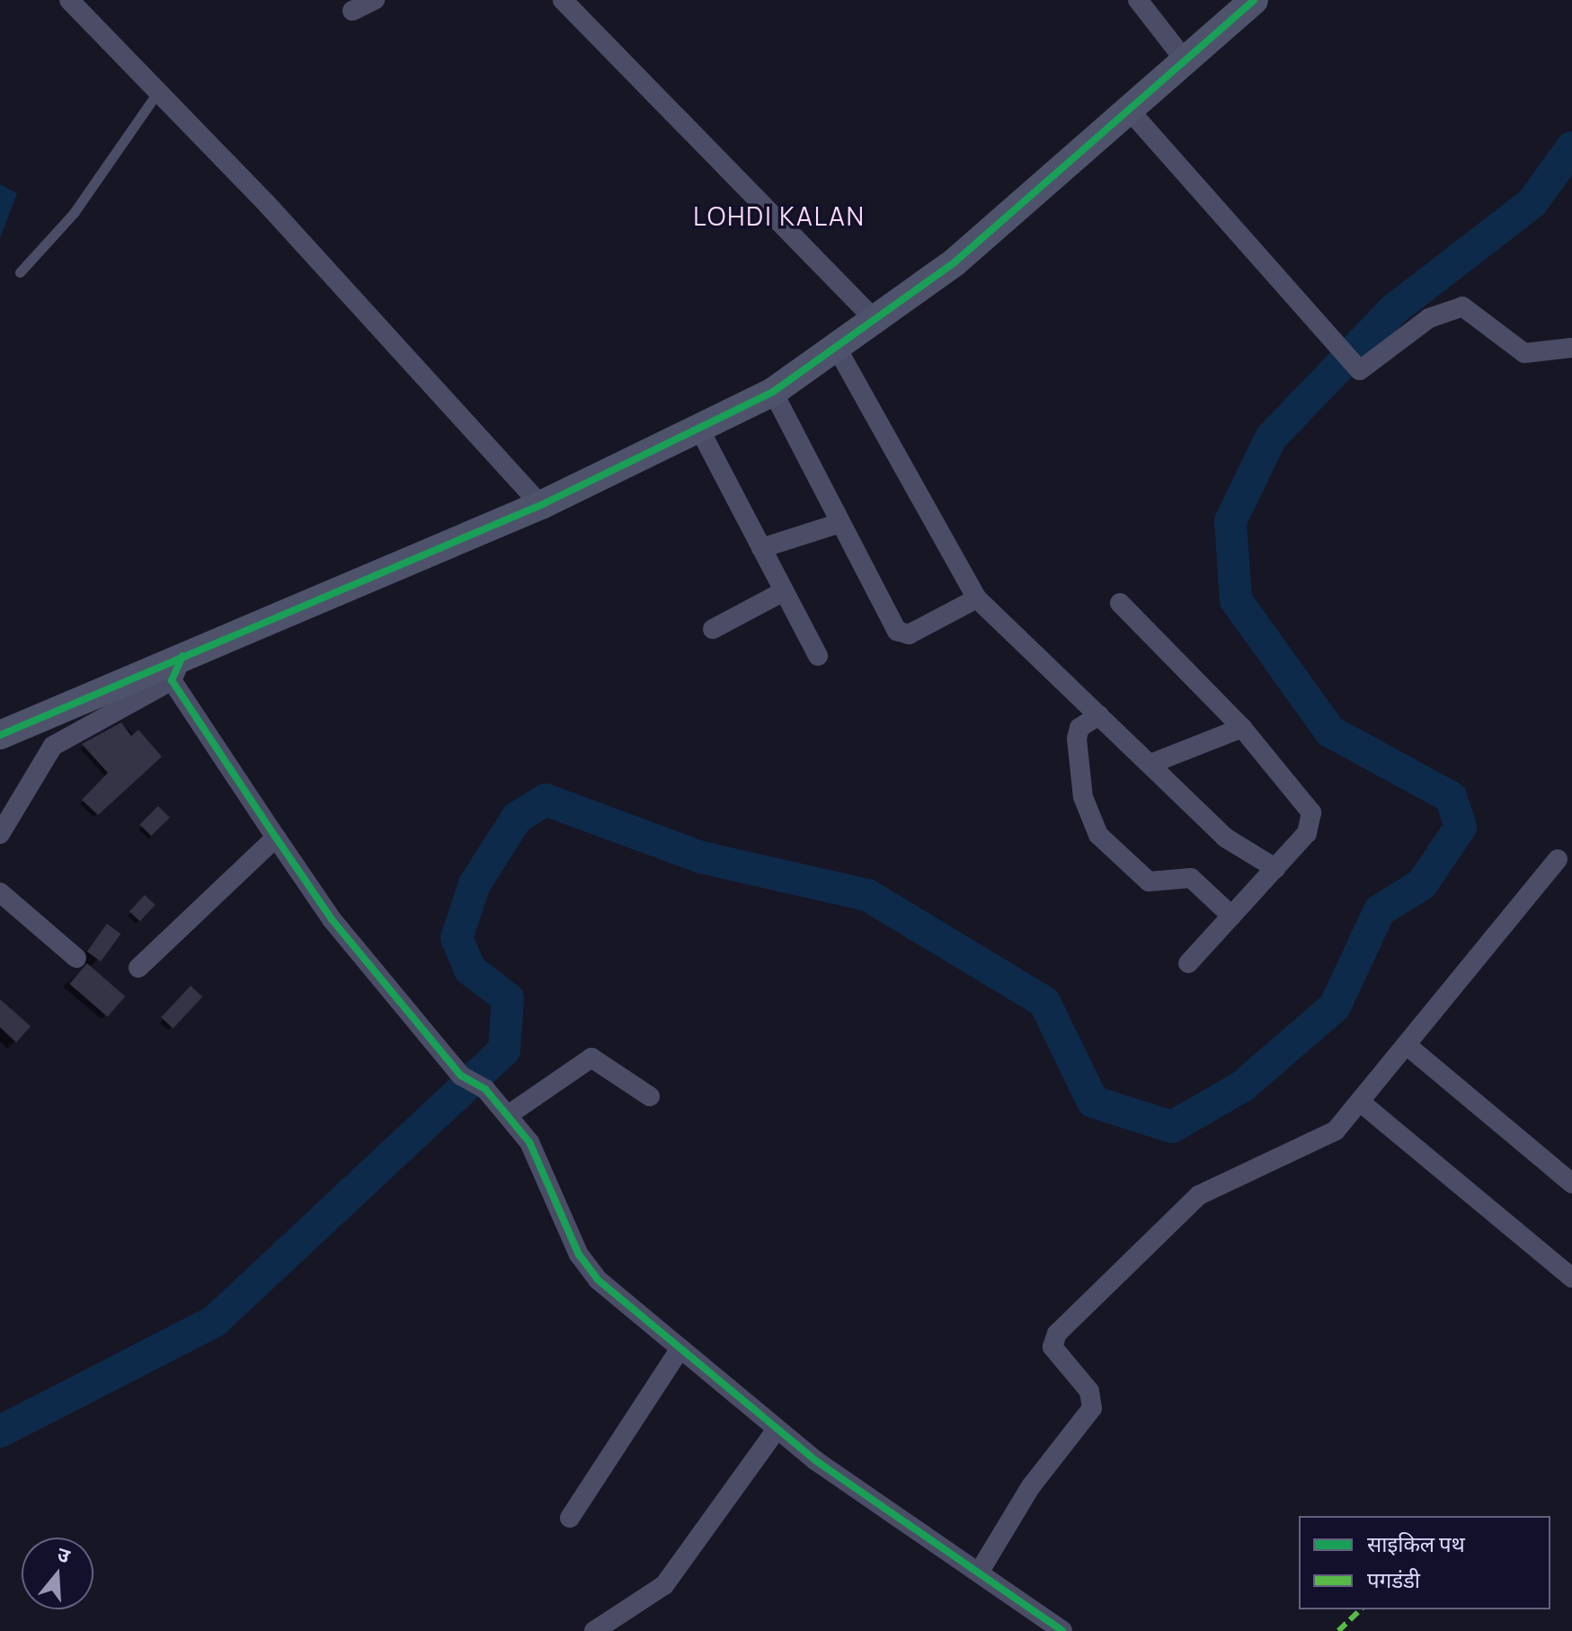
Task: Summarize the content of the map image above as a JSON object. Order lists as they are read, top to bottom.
{
  "districts": ["LOHDI KALAN"],
  "legend": ["साइकिल पथ", "पगडंडी"],
  "north": "top"
}
